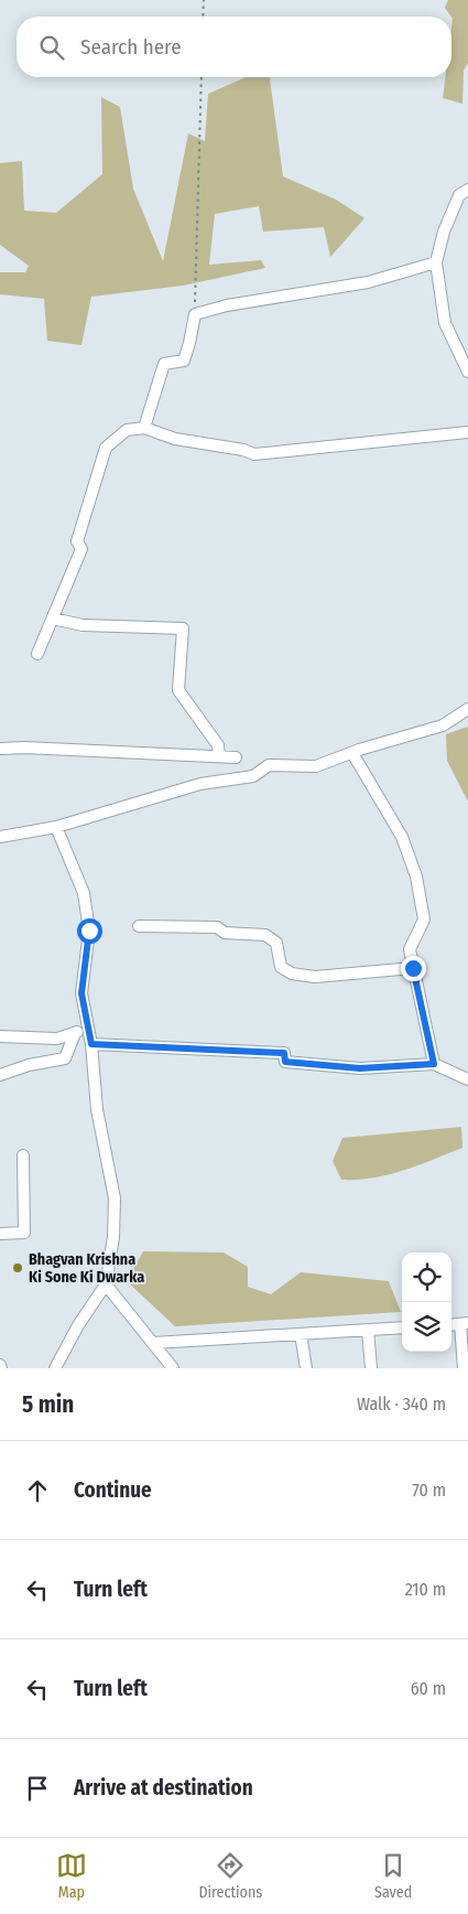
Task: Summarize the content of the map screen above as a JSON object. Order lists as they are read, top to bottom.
{
  "places": ["Bhagvan Krishna Ki Sone Ki Dwarka"],
  "page": {
    "search": "Search here",
    "heading": ["5 min", "Walk · 340 m"],
    "list": [
      ["Continue", "70 m"],
      ["Turn left", "210 m"],
      ["Turn left", "60 m"],
      "Arrive at destination"
    ],
    "nav": ["Map", "Directions", "Saved"]
  }
}
